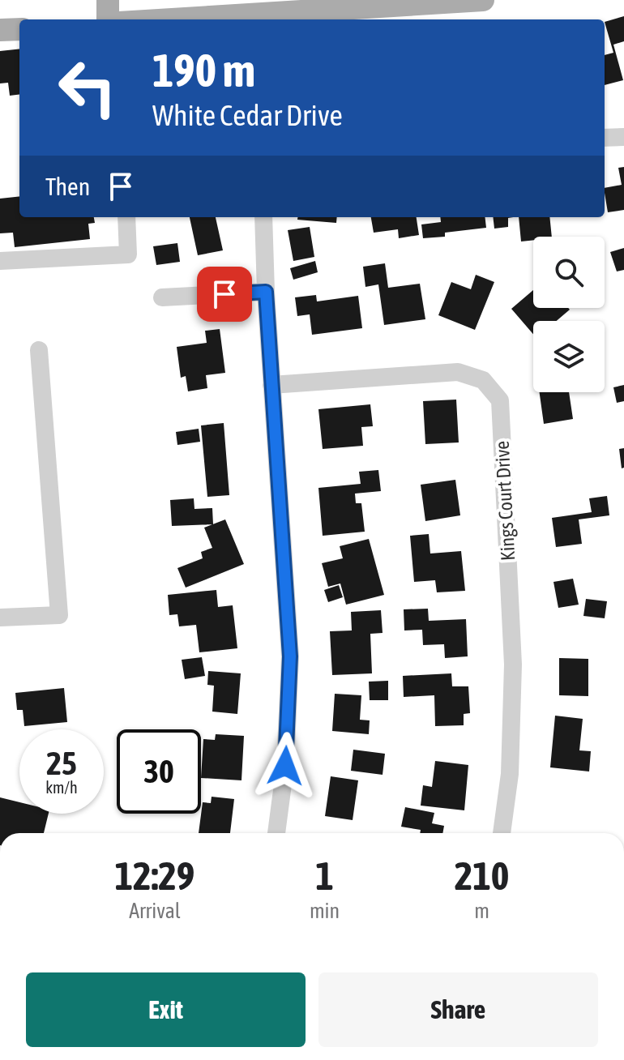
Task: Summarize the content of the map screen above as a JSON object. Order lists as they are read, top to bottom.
{
  "streets": {
    "street": ["Kings Court Drive"]
  },
  "page": {
    "turn": ["190 m", "White Cedar Drive"],
    "then": "Then",
    "speed": "25 km/h",
    "limit": "30",
    "eta": [
      "12:29",
      "Arrival",
      "1",
      "min",
      "210",
      "m"
    ],
    "buttons": ["Exit", "Share"]
  }
}
